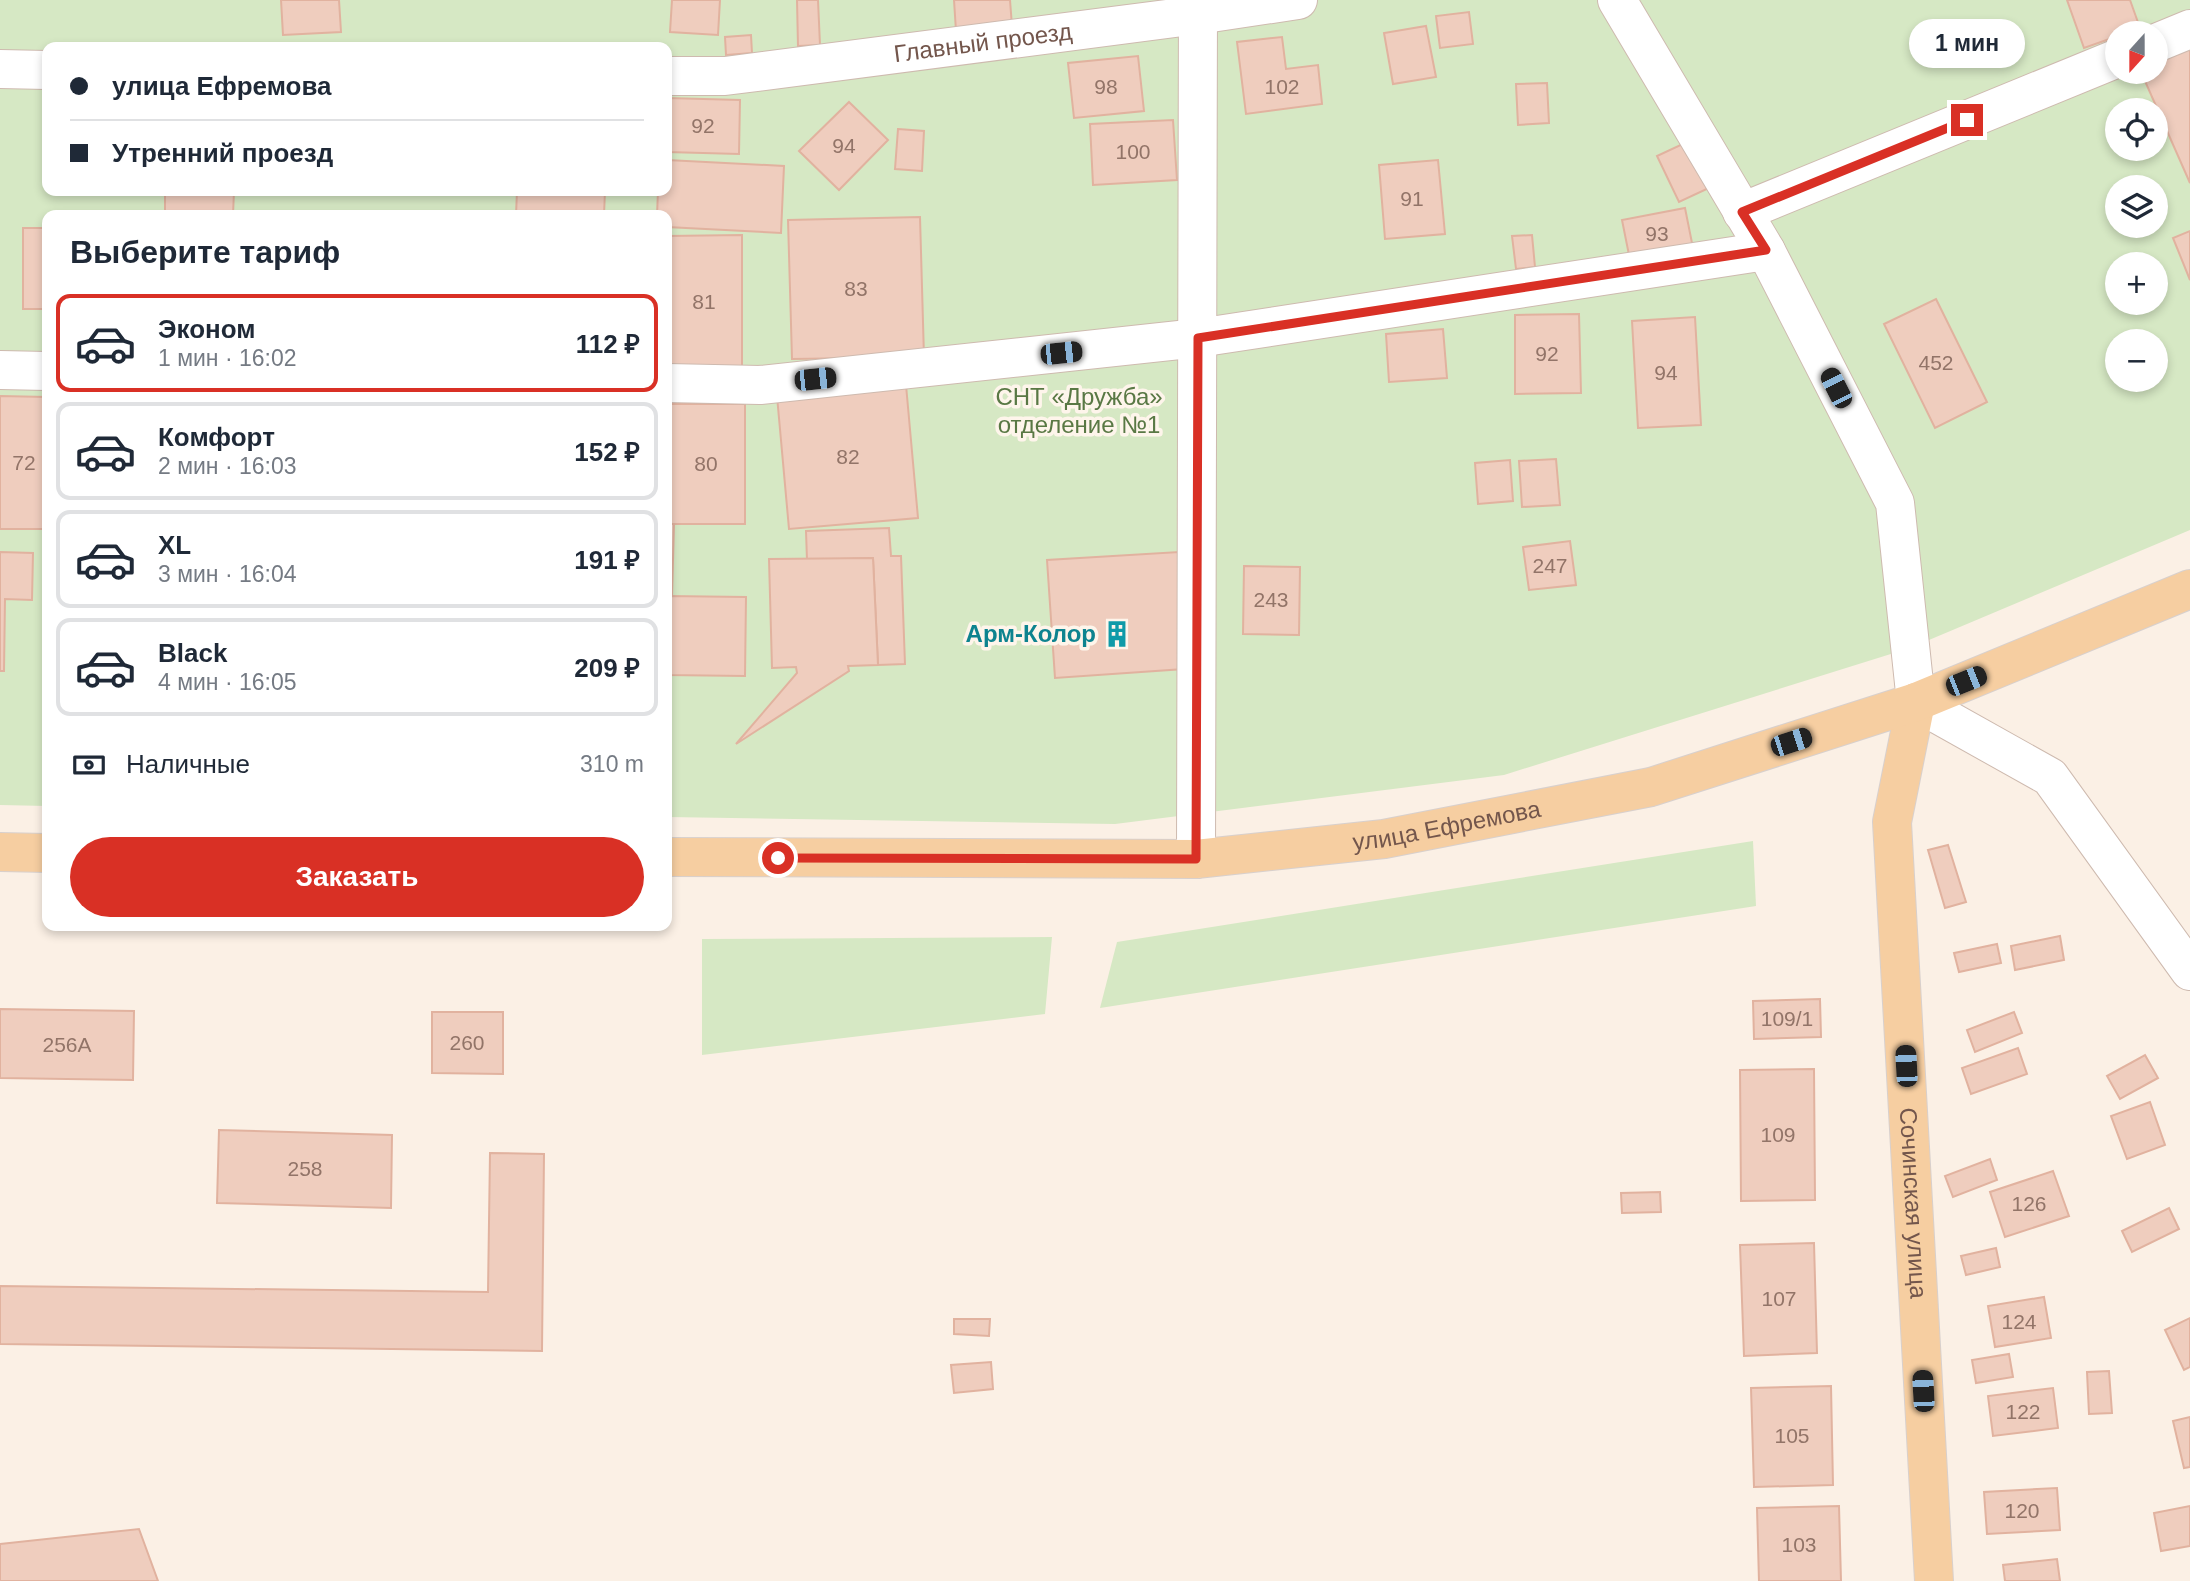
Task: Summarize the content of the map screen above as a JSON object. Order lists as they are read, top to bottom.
{
  "streets": {
    "main road": ["улица Ефремова", "Сочинская улица"],
    "street": ["Главный проезд"]
  },
  "crossings": [
    ["улица Ефремова", "Сочинская улица"]
  ],
  "parks": ["СНТ «Дружба» отделение №1"],
  "places": {
    "building": ["Арм-Колор"]
  },
  "house_numbers": [
    "98",
    "102",
    "92",
    "94",
    "100",
    "91",
    "93",
    "83",
    "81",
    "92",
    "452",
    "94",
    "82",
    "72",
    "80",
    "247",
    "243",
    "109/1",
    "260",
    "256А",
    "109",
    "258",
    "126",
    "107",
    "124",
    "122",
    "105",
    "120",
    "103"
  ],
  "north": "bottom",
  "page": {
    "bubble": "1 мин",
    "map_buttons": ["+", "−"],
    "banner": ["улица Ефремова", "Утренний проезд"],
    "heading": "Выберите тариф",
    "list": [
      {
        "name": "Эконом",
        "note": "1 мин · 16:02",
        "value": "112 ₽"
      },
      {
        "name": "Комфорт",
        "note": "2 мин · 16:03",
        "value": "152 ₽"
      },
      {
        "name": "XL",
        "note": "3 мин · 16:04",
        "value": "191 ₽"
      },
      {
        "name": "Black",
        "note": "4 мин · 16:05",
        "value": "209 ₽"
      }
    ],
    "pay": ["Наличные", "310 m"],
    "buttons": "Заказать"
  }
}
